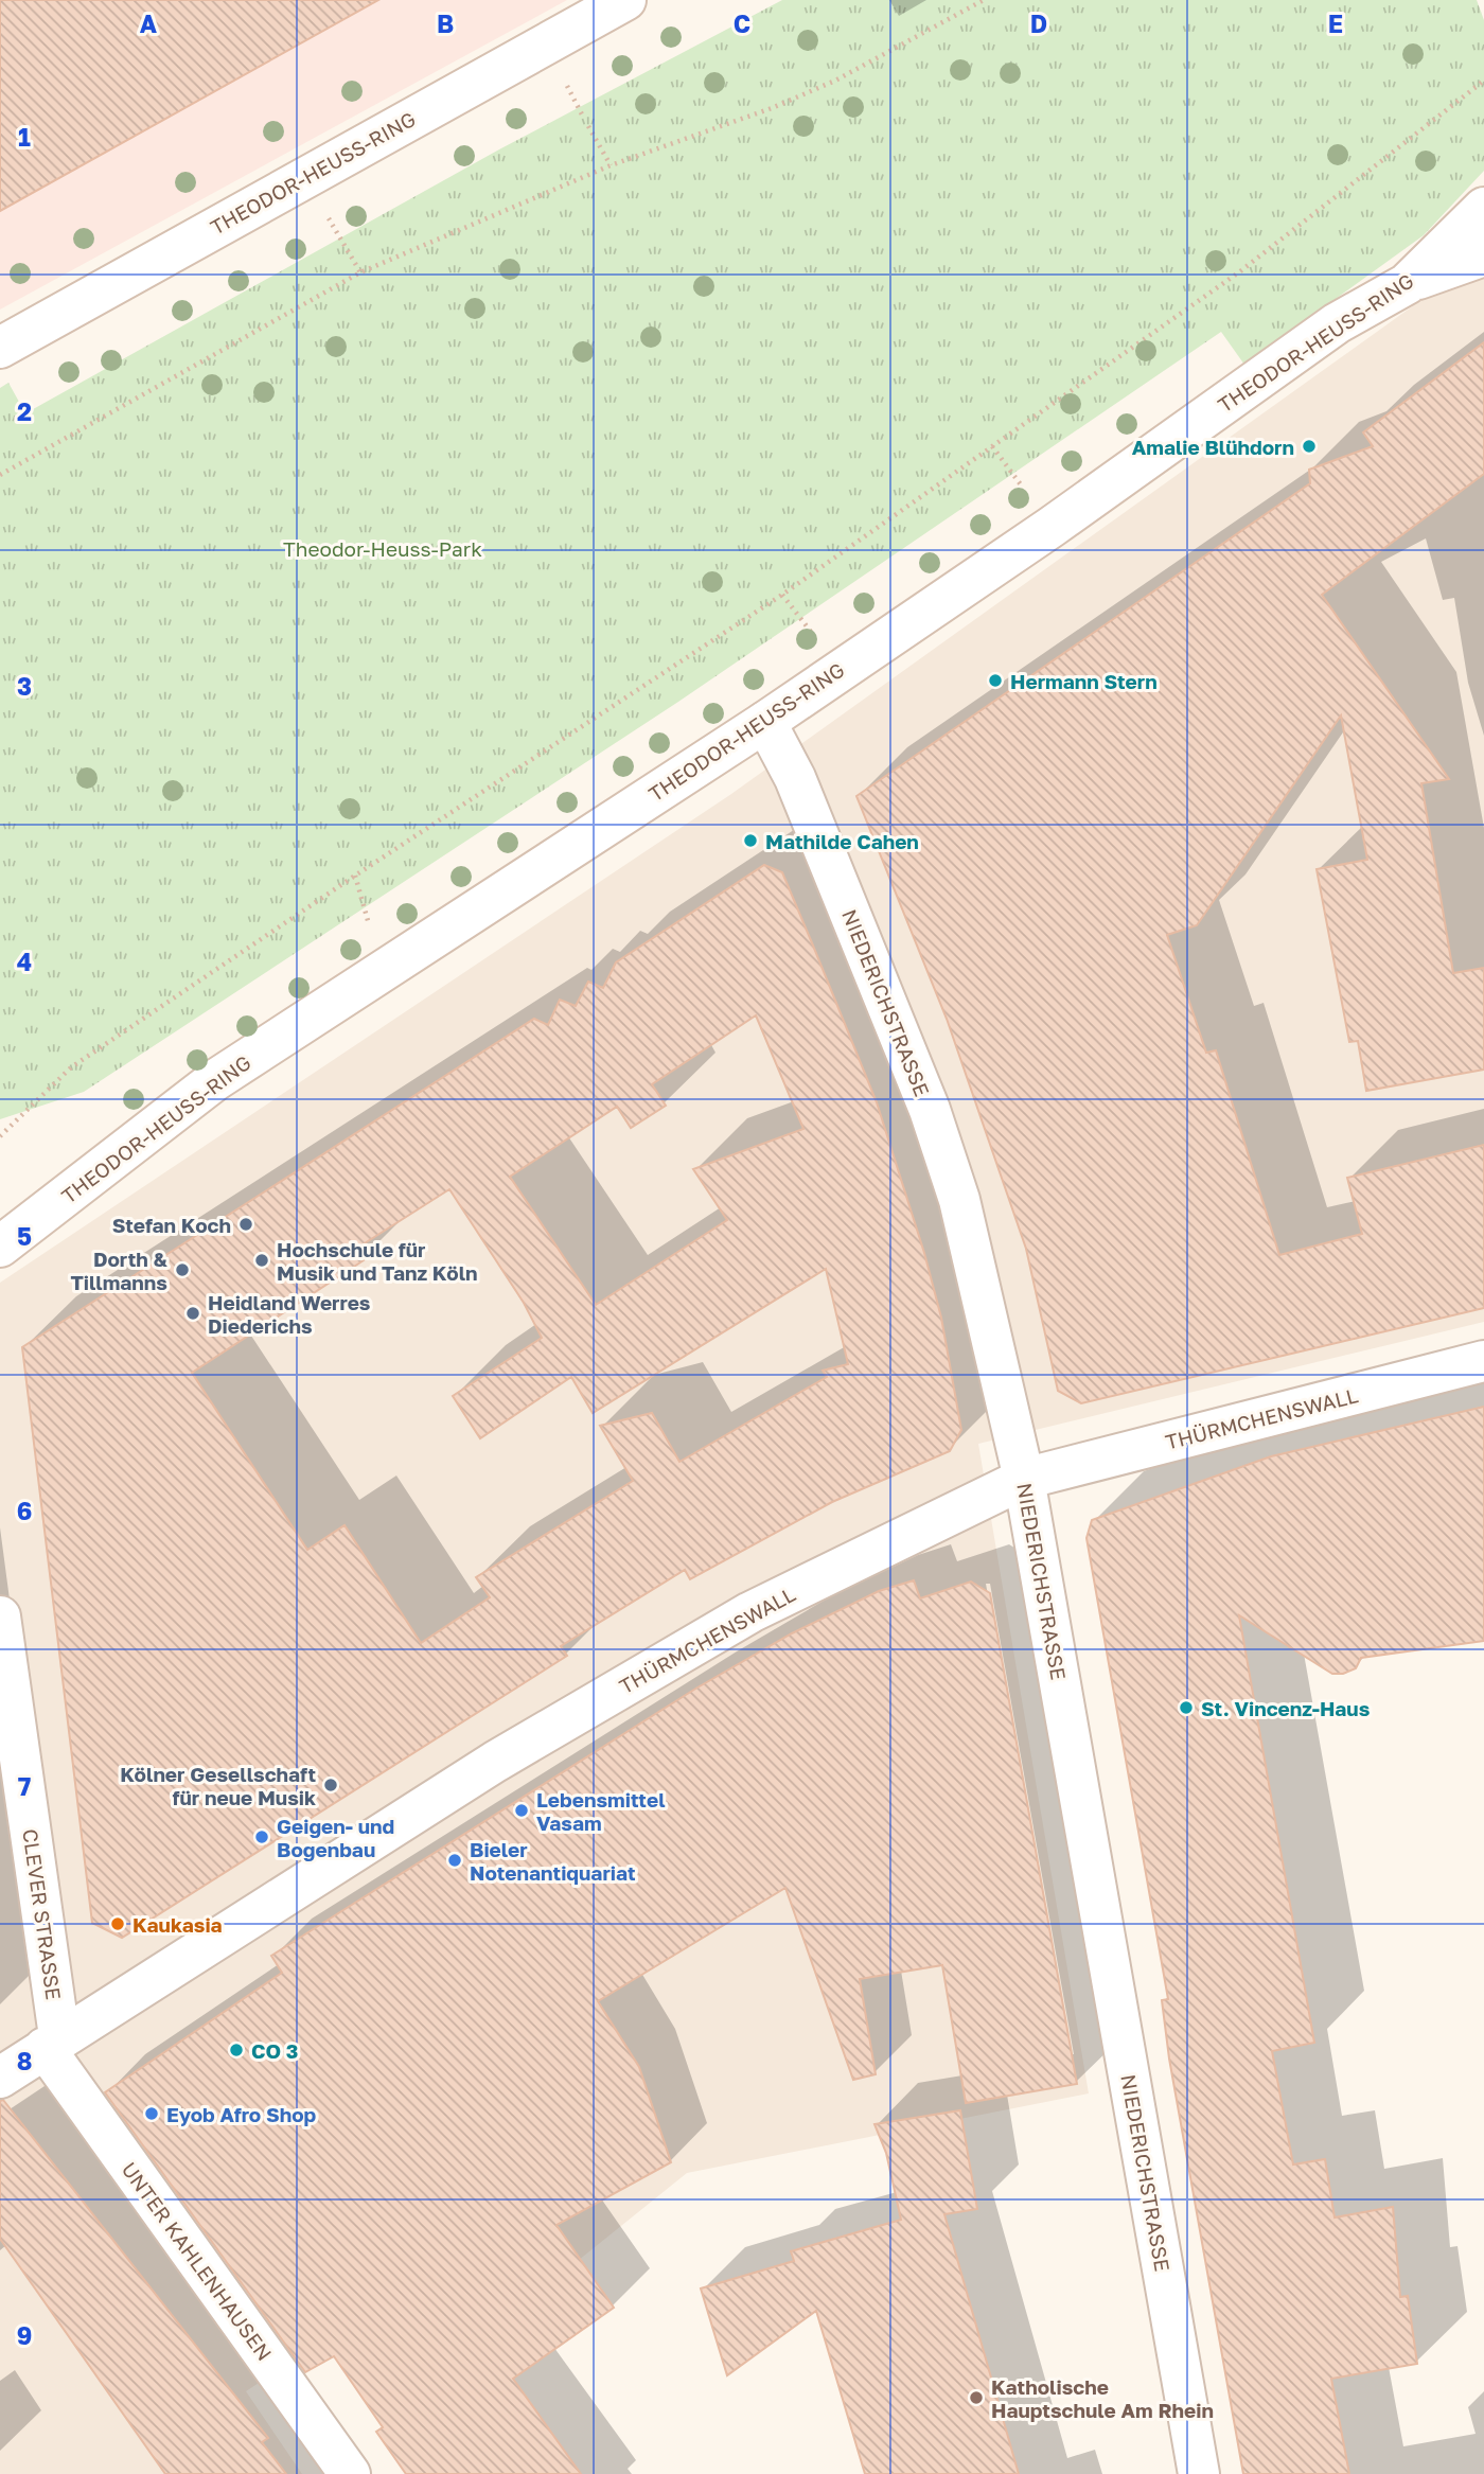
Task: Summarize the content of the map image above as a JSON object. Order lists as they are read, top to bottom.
{
  "streets": {
    "street": [
      "THEODOR-HEUSS-RING",
      "NIEDERICHSTRASSE",
      "THÜRMCHENSWALL",
      "CLEVER STRASSE",
      "UNTER KAHLENHAUSEN"
    ]
  },
  "crossings": [
    ["THEODOR-HEUSS-RING", "NIEDERICHSTRASSE"],
    ["NIEDERICHSTRASSE", "THÜRMCHENSWALL"],
    ["THÜRMCHENSWALL", "CLEVER STRASSE"],
    ["THÜRMCHENSWALL", "UNTER KAHLENHAUSEN"],
    ["CLEVER STRASSE", "UNTER KAHLENHAUSEN"]
  ],
  "parks": ["Theodor-Heuss-Park"],
  "places": [
    "Amalie Blühdorn",
    "Hermann Stern",
    "Mathilde Cahen",
    "Stefan Koch",
    "Hochschule für Musik und Tanz Köln",
    "Dorth & Tillmanns",
    "Heidland Werres Diederichs",
    "St. Vincenz-Haus",
    "Kölner Gesellschaft für neue Musik",
    "Lebensmittel Vasam",
    "Geigen- und Bogenbau",
    "Bieler Notenantiquariat",
    "Kaukasia",
    "CO 3",
    "Eyob Afro Shop",
    "Katholische Hauptschule Am Rhein"
  ],
  "grid": {
    "columns": [
      "A",
      "B",
      "C",
      "D",
      "E"
    ],
    "rows": [
      "1",
      "2",
      "3",
      "4",
      "5",
      "6",
      "7",
      "8",
      "9"
    ]
  }
}
